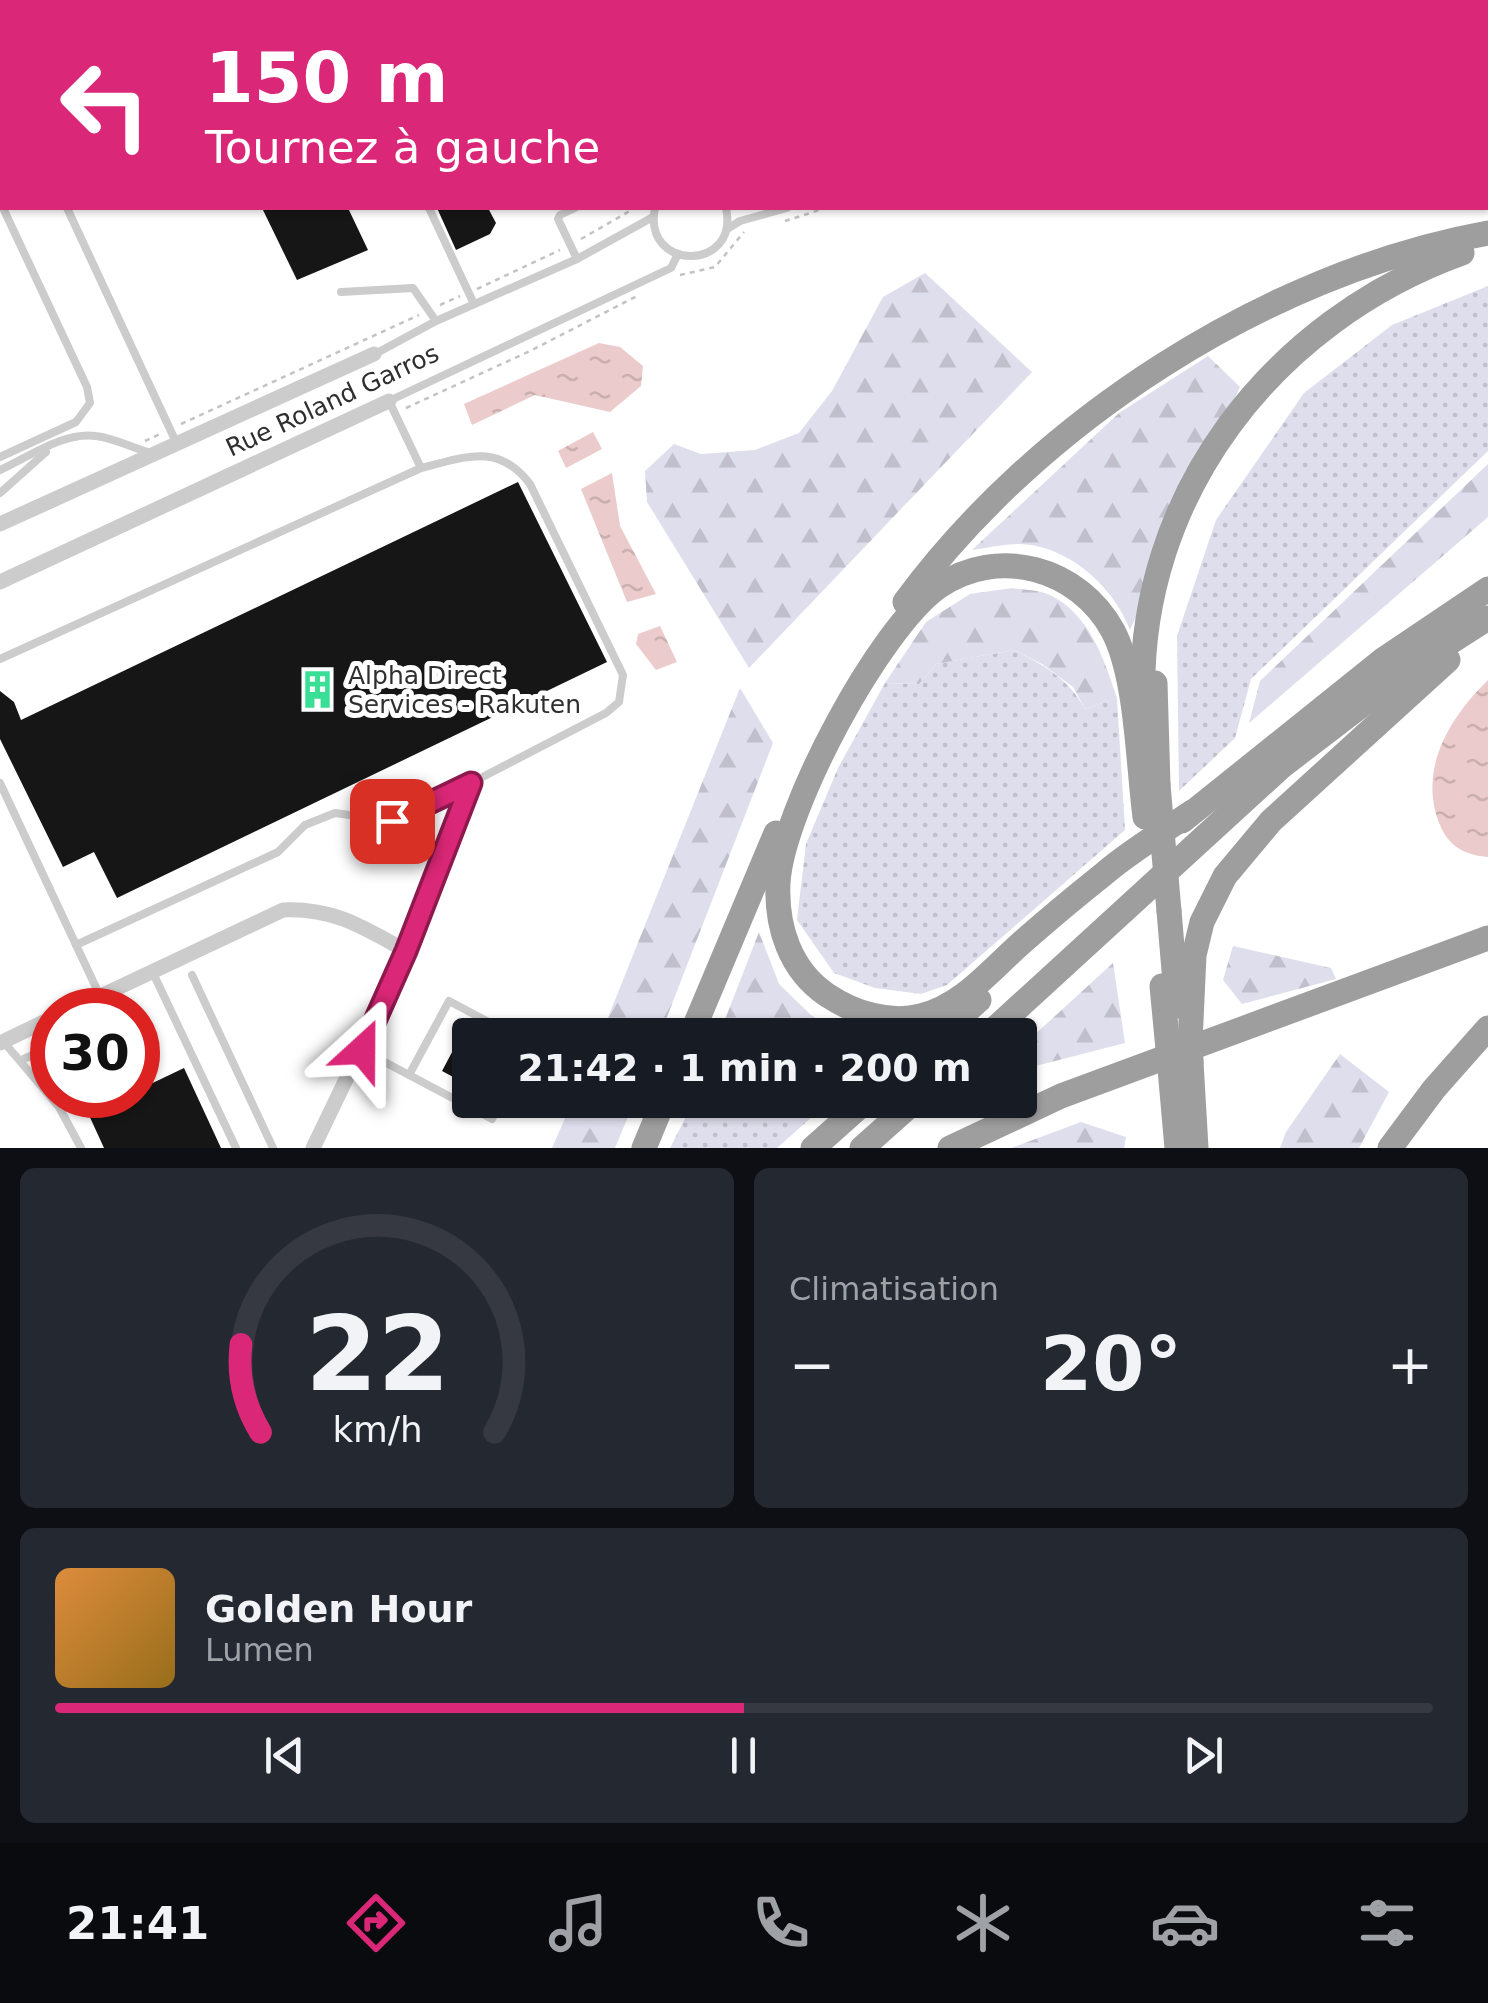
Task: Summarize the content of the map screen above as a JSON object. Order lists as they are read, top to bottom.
{
  "streets": {
    "street": ["Rue Roland Garros"]
  },
  "places": {
    "building": ["Alpha Direct Services - Rakuten"]
  },
  "page": {
    "turn": ["150 m", "Tournez à gauche"],
    "limit": "30",
    "trip": "21:42 · 1 min · 200 m",
    "tile": "Climatisation",
    "heat": ["−", "20°", "+"],
    "song": ["Golden Hour", "Lumen"],
    "tabs": "21:41",
    "gauge": ["22", "km/h"]
  }
}
